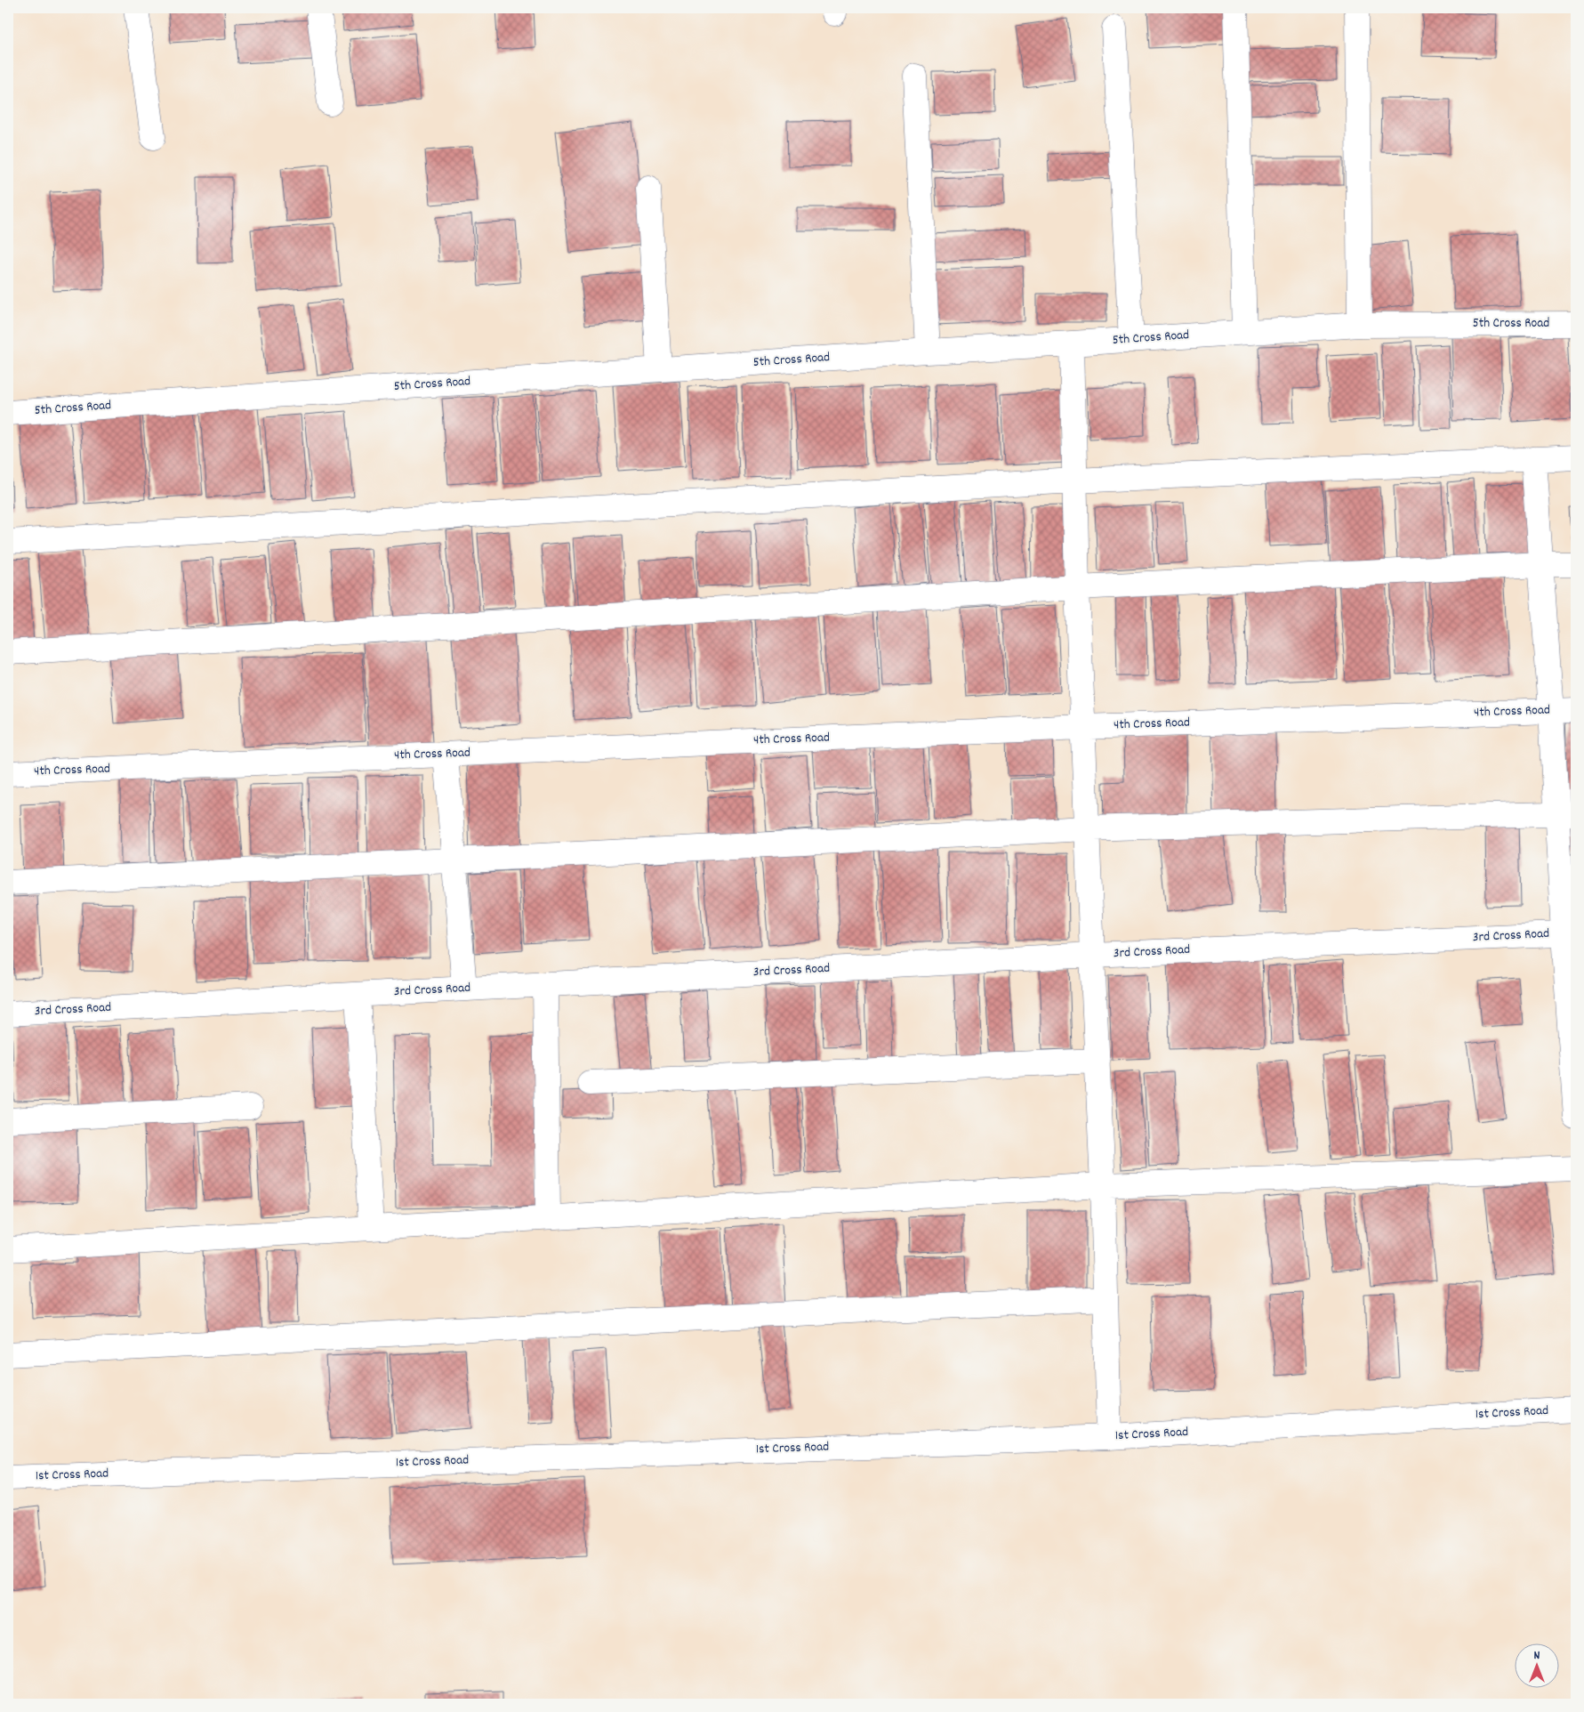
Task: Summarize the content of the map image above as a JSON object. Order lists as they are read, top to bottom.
{
  "streets": {
    "street": [
      "5th Cross Road",
      "4th Cross Road",
      "3rd Cross Road",
      "1st Cross Road"
    ]
  },
  "north": "top"
}
